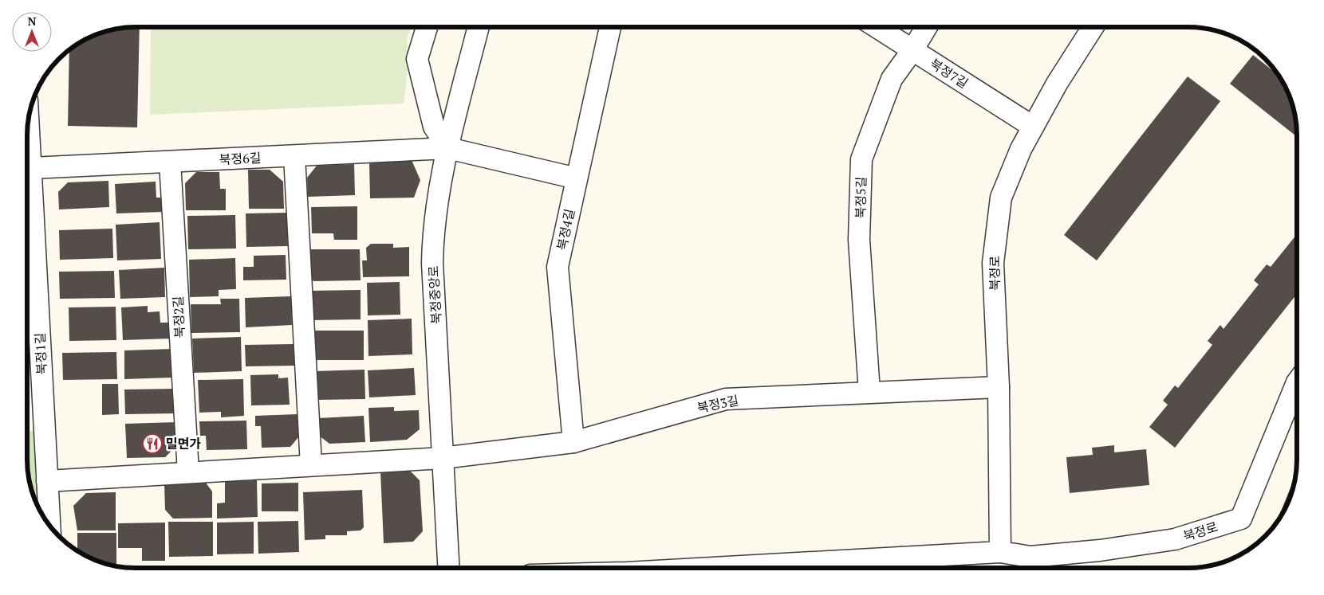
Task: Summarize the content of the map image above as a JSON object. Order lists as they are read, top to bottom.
{
  "streets": {
    "street": [
      "북정7길",
      "북정6길",
      "북정5길",
      "북정4길",
      "북정로",
      "북정중앙로",
      "북정2길",
      "북정1길",
      "북정3길"
    ]
  },
  "crossings": [
    ["북정7길", "북정5길"],
    ["북정7길", "북정로"],
    ["북정6길", "북정4길"],
    ["북정6길", "북정중앙로"],
    ["북정6길", "북정2길"],
    ["북정6길", "북정1길"],
    ["북정5길", "북정3길"],
    ["북정4길", "북정3길"],
    ["북정로", "북정3길"],
    ["북정중앙로", "북정3길"]
  ],
  "places": {
    "restaurant": ["밀면가"]
  },
  "north": "top"
}
